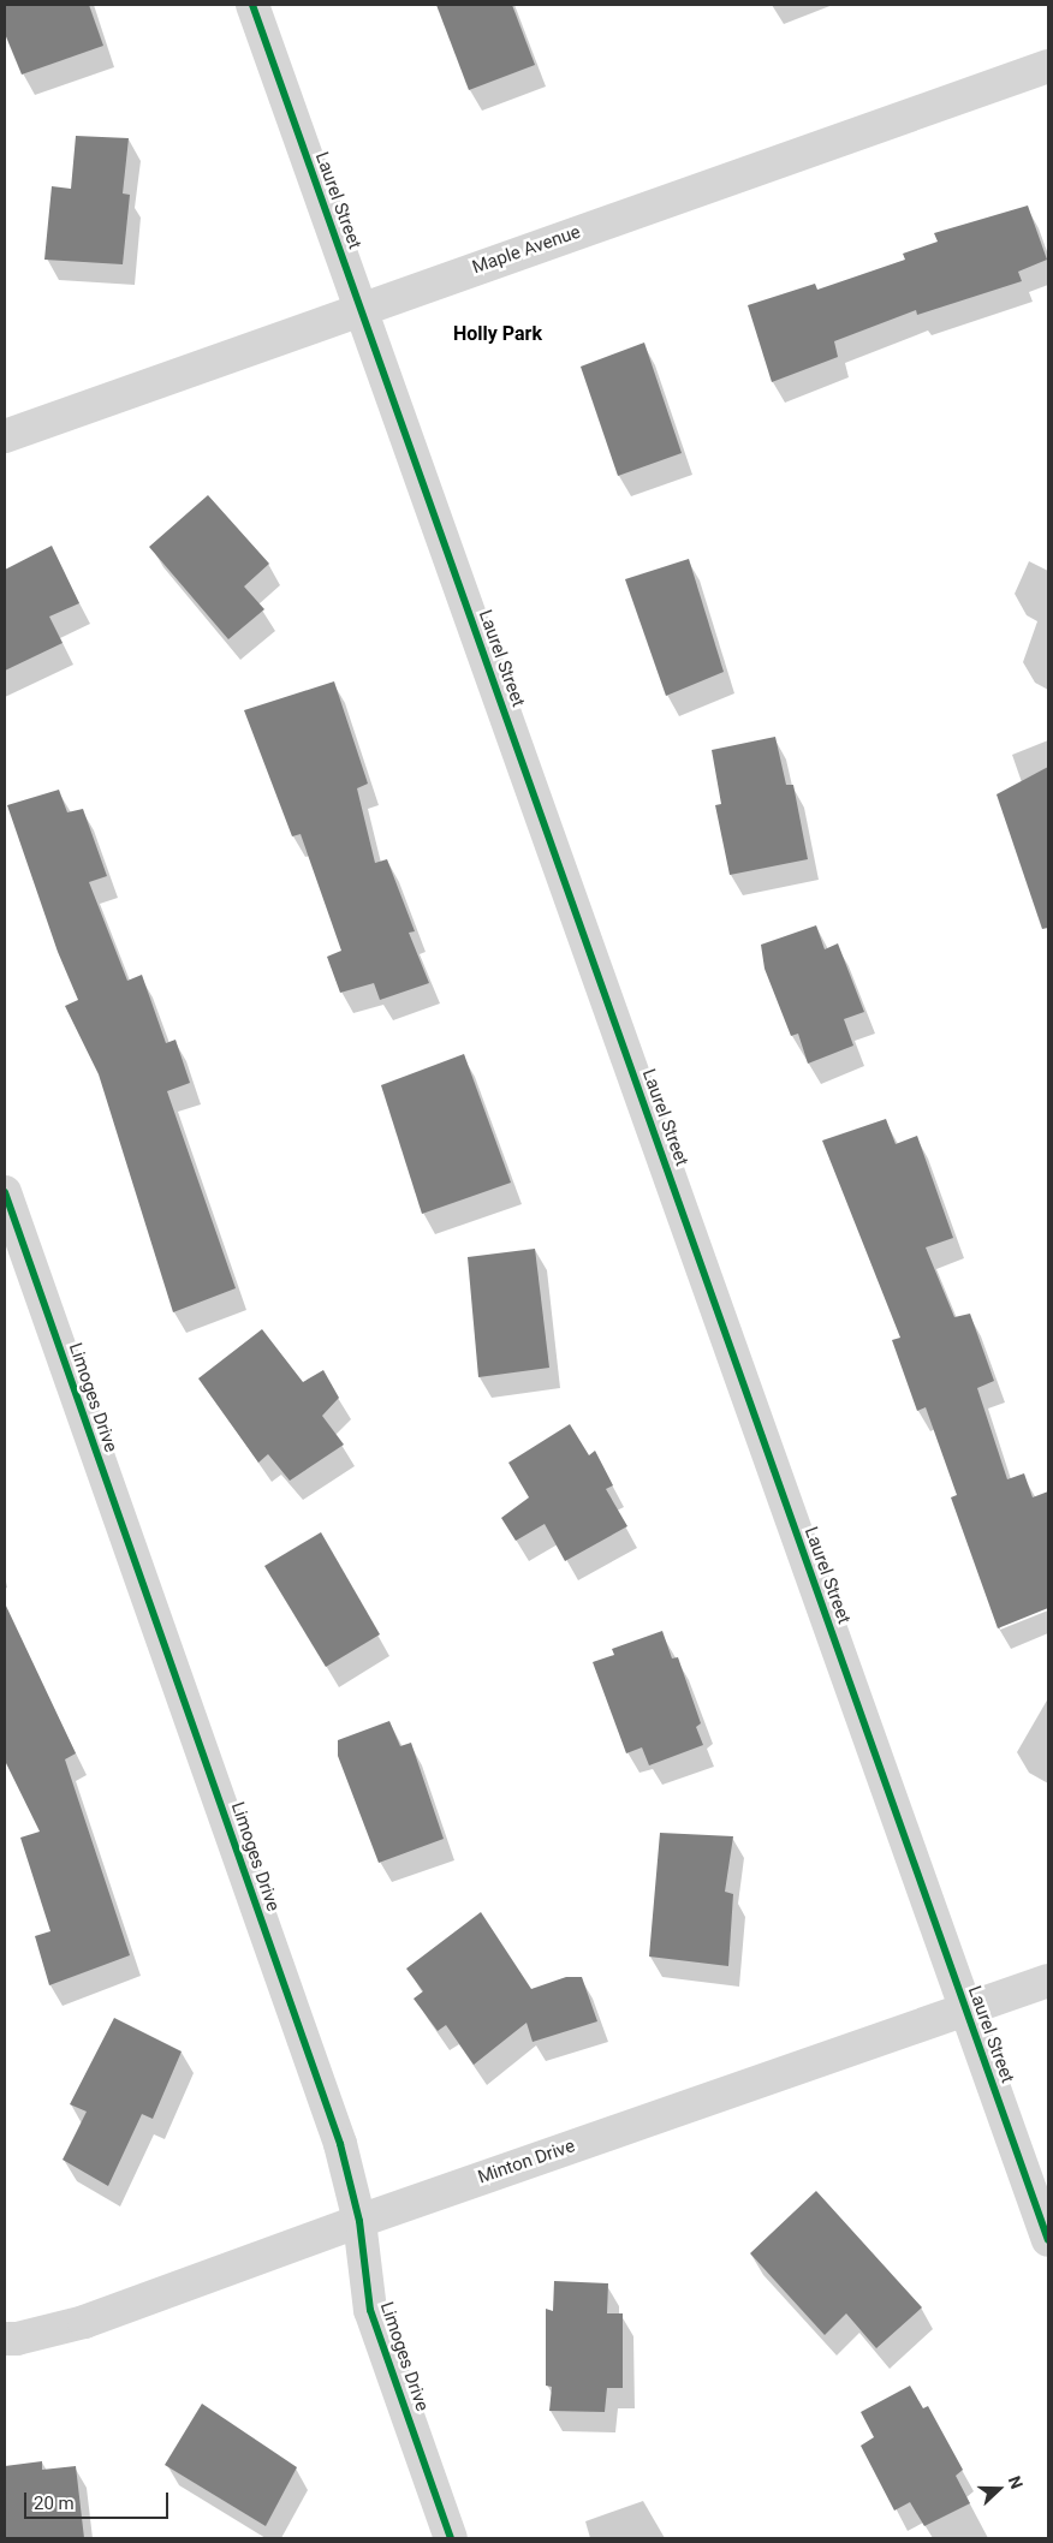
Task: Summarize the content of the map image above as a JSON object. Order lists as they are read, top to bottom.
{
  "streets": {
    "street": [
      "Laurel Street",
      "Maple Avenue",
      "Limoges Drive",
      "Minton Drive"
    ]
  },
  "crossings": [
    ["Laurel Street", "Maple Avenue"],
    ["Laurel Street", "Minton Drive"],
    ["Limoges Drive", "Minton Drive"]
  ],
  "districts": ["Holly Park"],
  "scale_bar": "20 m",
  "north": "right"
}
